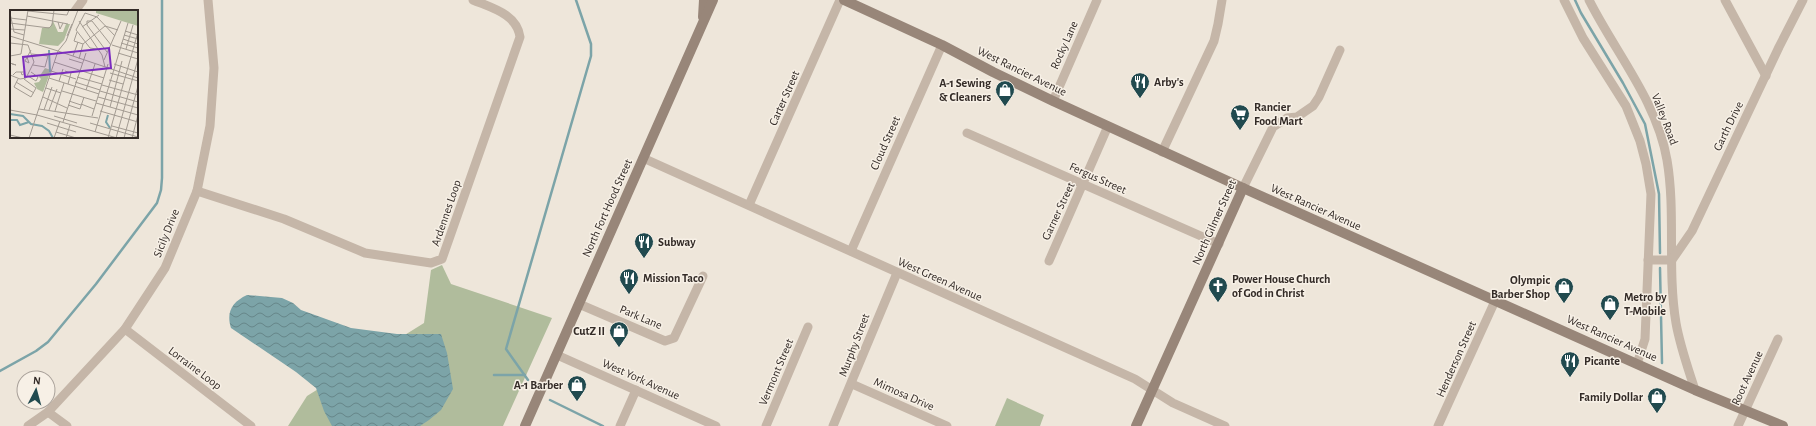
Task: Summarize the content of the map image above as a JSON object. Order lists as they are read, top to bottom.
{
  "streets": {
    "main road": ["West Rancier Avenue", "North Fort Hood Street", "North Gilmer Street"],
    "street": [
      "Rocky Lane",
      "Carter Street",
      "Valley Road",
      "Garth Drive",
      "Cloud Street",
      "Fergus Street",
      "Garner Street",
      "Ardennes Loop",
      "Sicily Drive",
      "West Green Avenue",
      "Park Lane",
      "Murphy Street",
      "Henderson Street",
      "Lorraine Loop",
      "Vermont Street",
      "Root Avenue",
      "West York Avenue",
      "Mimosa Drive"
    ]
  },
  "crossings": [
    ["Rocky Lane", "West Rancier Avenue"],
    ["West Rancier Avenue", "Cloud Street"],
    ["West Rancier Avenue", "Garner Street"],
    ["West Rancier Avenue", "North Gilmer Street"],
    ["West Rancier Avenue", "Henderson Street"],
    ["West Rancier Avenue", "Root Avenue"],
    ["Carter Street", "West Green Avenue"],
    ["Valley Road", "Garth Drive"],
    ["Cloud Street", "West Green Avenue"],
    ["Fergus Street", "Garner Street"],
    ["Fergus Street", "North Gilmer Street"],
    ["North Fort Hood Street", "West Green Avenue"],
    ["North Fort Hood Street", "Park Lane"],
    ["North Fort Hood Street", "West York Avenue"],
    ["Ardennes Loop", "Sicily Drive"],
    ["North Gilmer Street", "West Green Avenue"],
    ["Sicily Drive", "Lorraine Loop"],
    ["West Green Avenue", "Murphy Street"],
    ["Murphy Street", "Mimosa Drive"]
  ],
  "places": {
    "restaurant": [
      "Arby's",
      "Subway",
      "Mission Taco",
      "Picante"
    ],
    "shop": [
      "A-1 Sewing & Cleaners",
      "Olympic Barber Shop",
      "Metro by T-Mobile",
      "CutZ II",
      "A-1 Barber",
      "Family Dollar"
    ],
    "supermarket": ["Rancier Food Mart"],
    "church": ["Power House Church of God in Christ"]
  },
  "north": "top"
}
